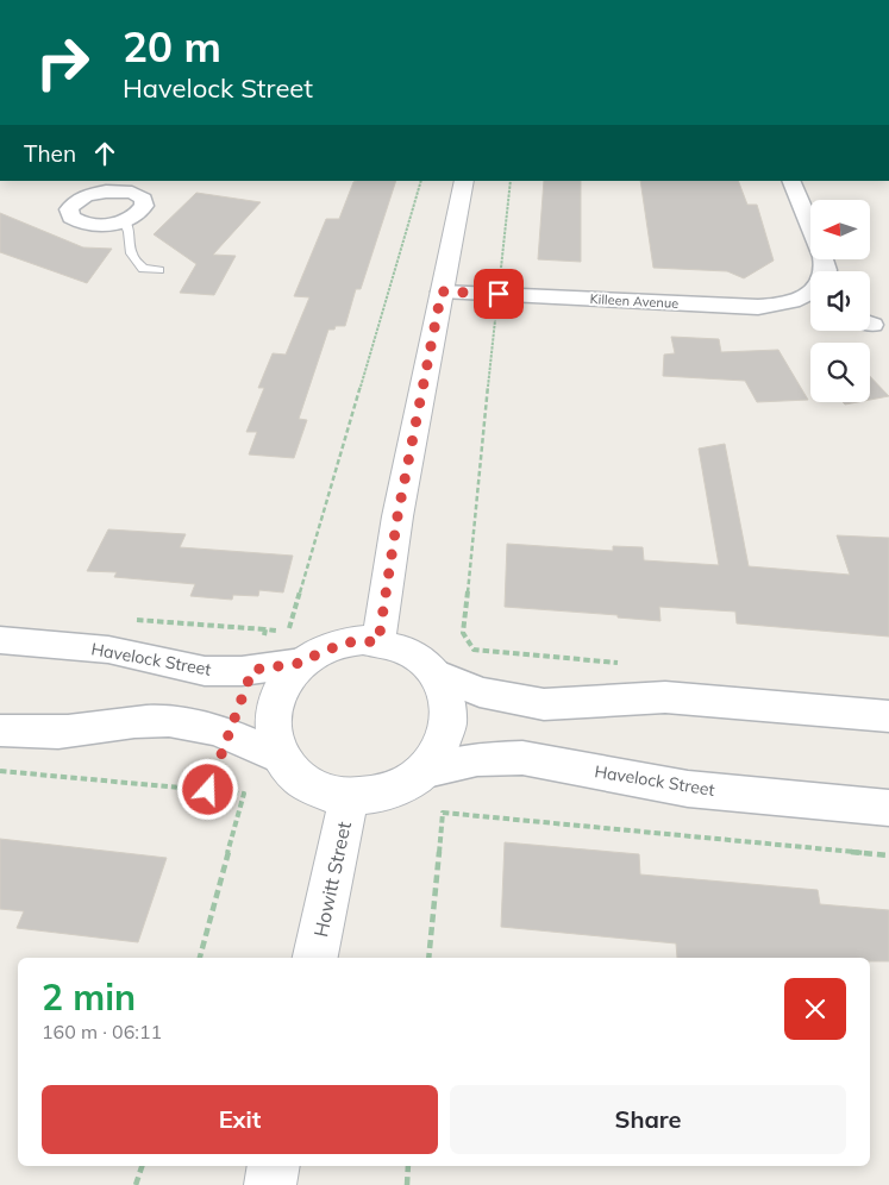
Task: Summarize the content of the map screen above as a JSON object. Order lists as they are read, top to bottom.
{
  "streets": {
    "street": ["Killeen Avenue", "Havelock Street", "Howitt Street"]
  },
  "crossings": [
    ["Havelock Street", "Howitt Street"]
  ],
  "north": "left",
  "page": {
    "turn": ["20 m", "Havelock Street"],
    "then": "Then",
    "heading": ["2 min", "160 m · 06:11"],
    "buttons": ["Exit", "Share"]
  }
}
